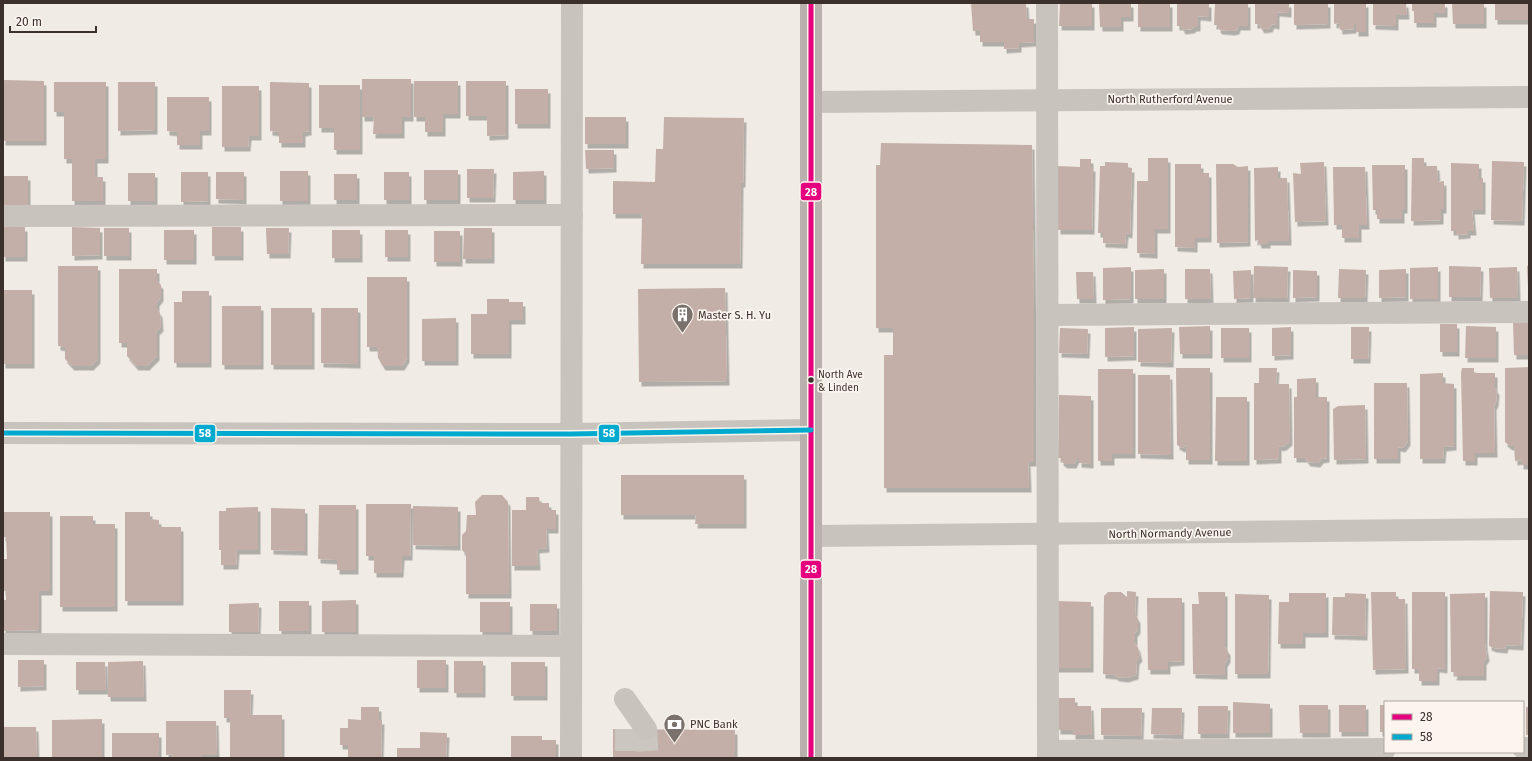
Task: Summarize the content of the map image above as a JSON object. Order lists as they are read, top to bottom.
{
  "streets": {
    "street": ["North Rutherford Avenue", "North Normandy Avenue"]
  },
  "places": {
    "building": ["Master S. H. Yu"],
    "other": ["North Ave & Linden"],
    "bank": ["PNC Bank"]
  },
  "lines": ["transit line 28", "transit line 58"],
  "legend": ["28", "58"],
  "scale_bar": "20 m"
}
